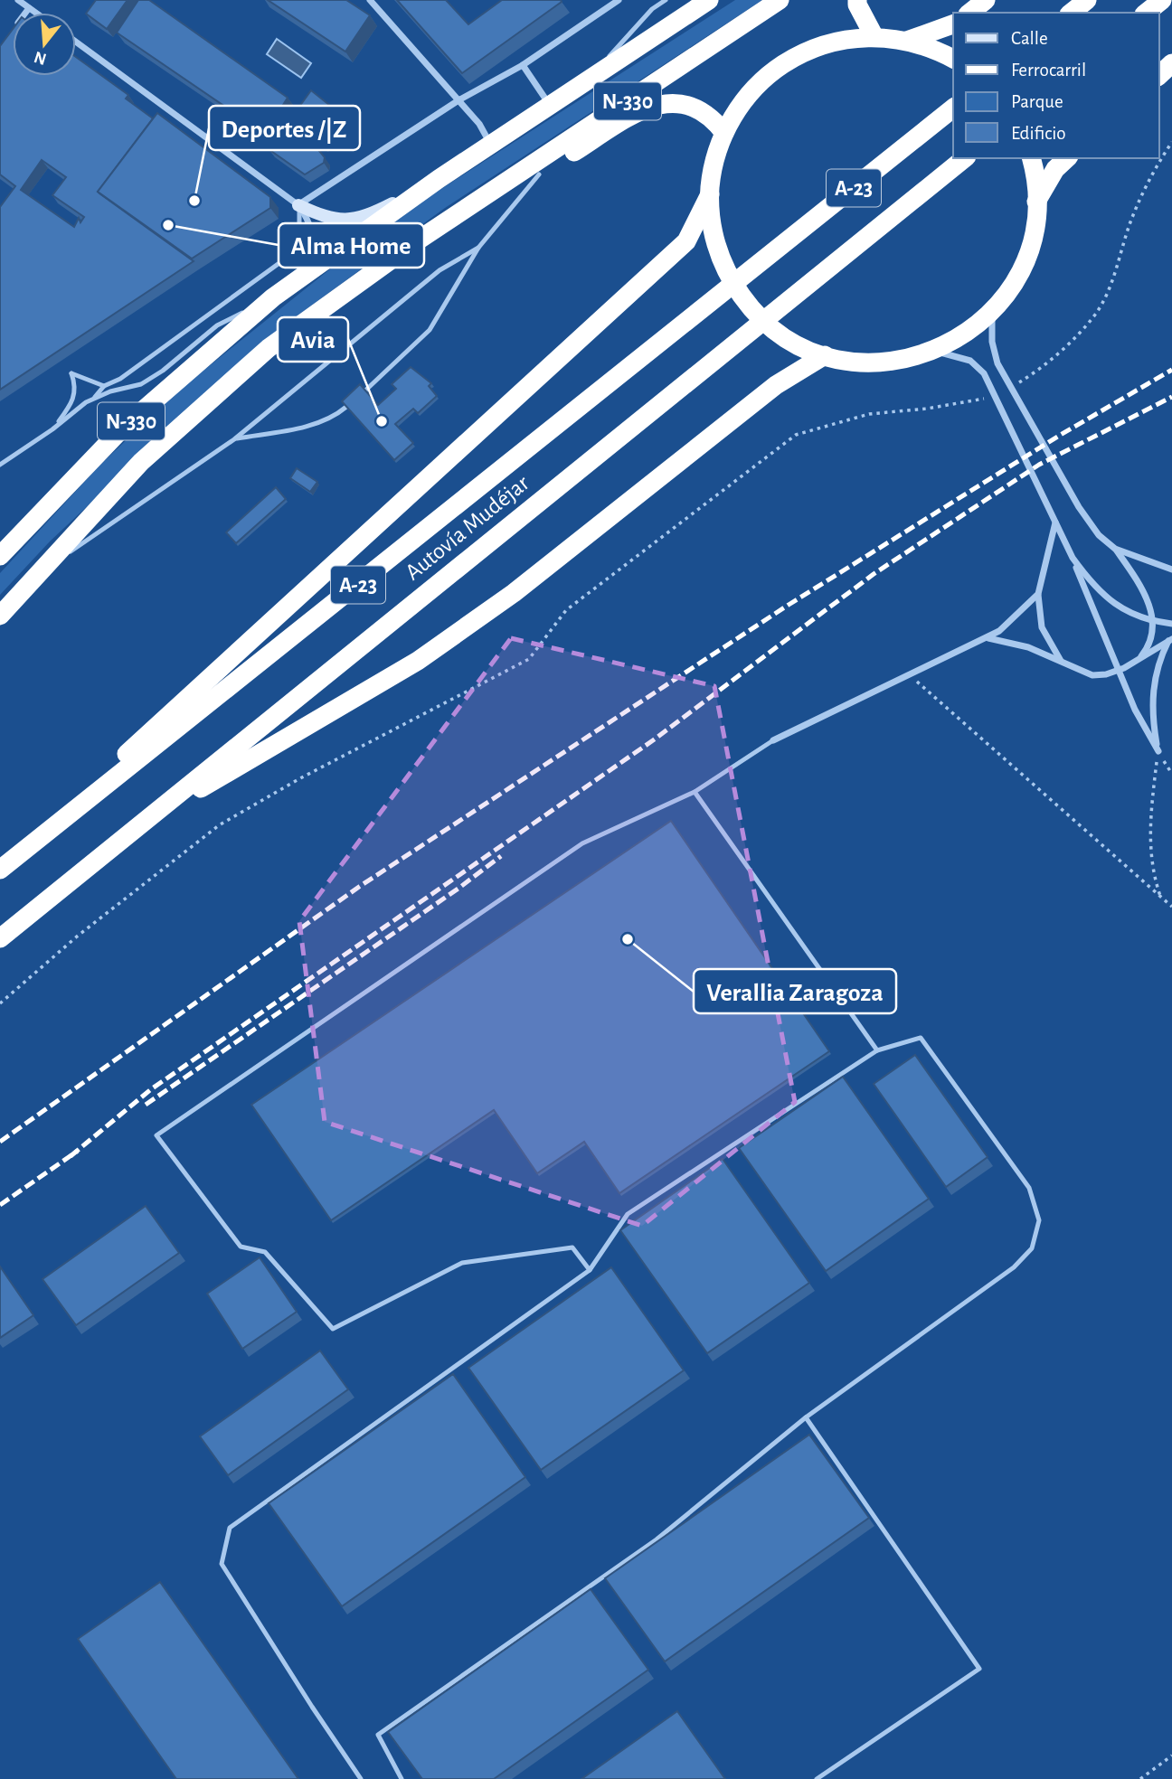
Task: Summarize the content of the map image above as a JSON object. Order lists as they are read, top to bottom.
{
  "streets": {
    "highway": ["N-330", "A-23", "Autovía Mudéjar"]
  },
  "places": [
    "Deportes /|Z",
    "Alma Home",
    "Avia",
    "Verallia Zaragoza"
  ],
  "legend": [
    "Calle",
    "Ferrocarril",
    "Parque",
    "Edificio"
  ],
  "north": "bottom"
}
